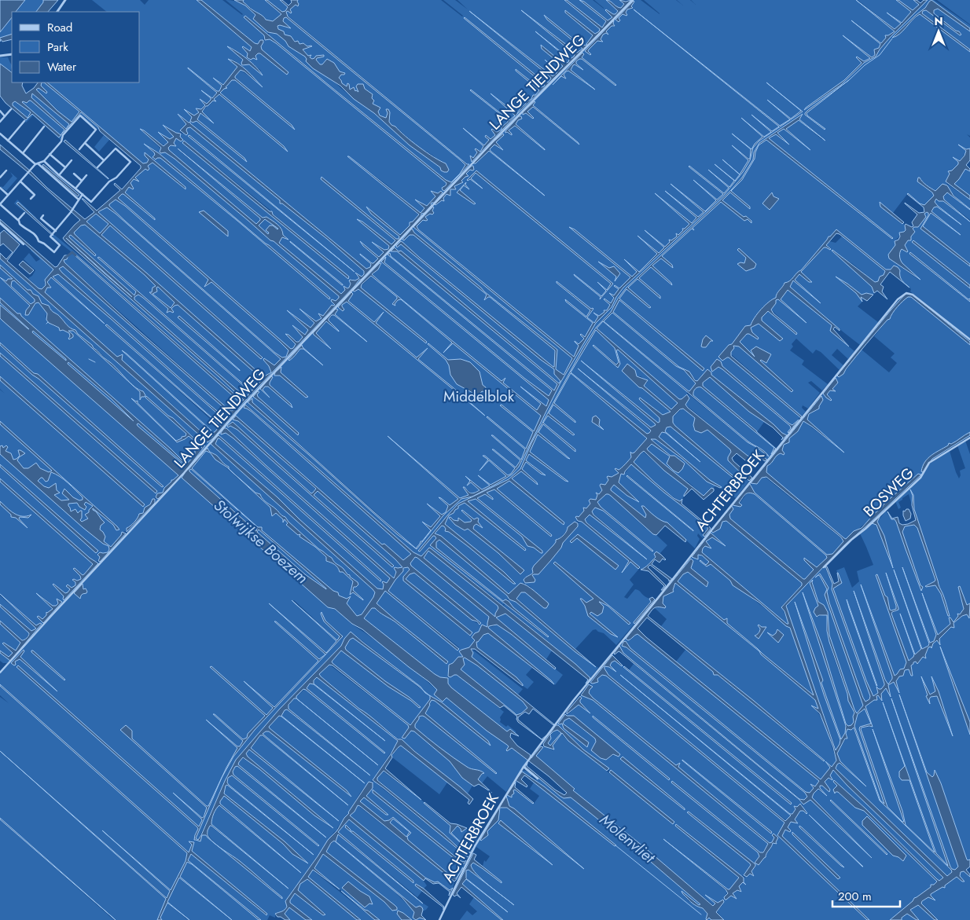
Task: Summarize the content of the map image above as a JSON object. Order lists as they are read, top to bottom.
{
  "streets": {
    "street": ["LANGE TIENDWEG", "ACHTERBROEK", "BOSWEG"]
  },
  "water": ["Stolwijkse Boezem", "Molenvliet"],
  "parks": ["Middelblok"],
  "legend": ["Road", "Park", "Water"],
  "scale_bar": "200 m",
  "north": "top"
}
